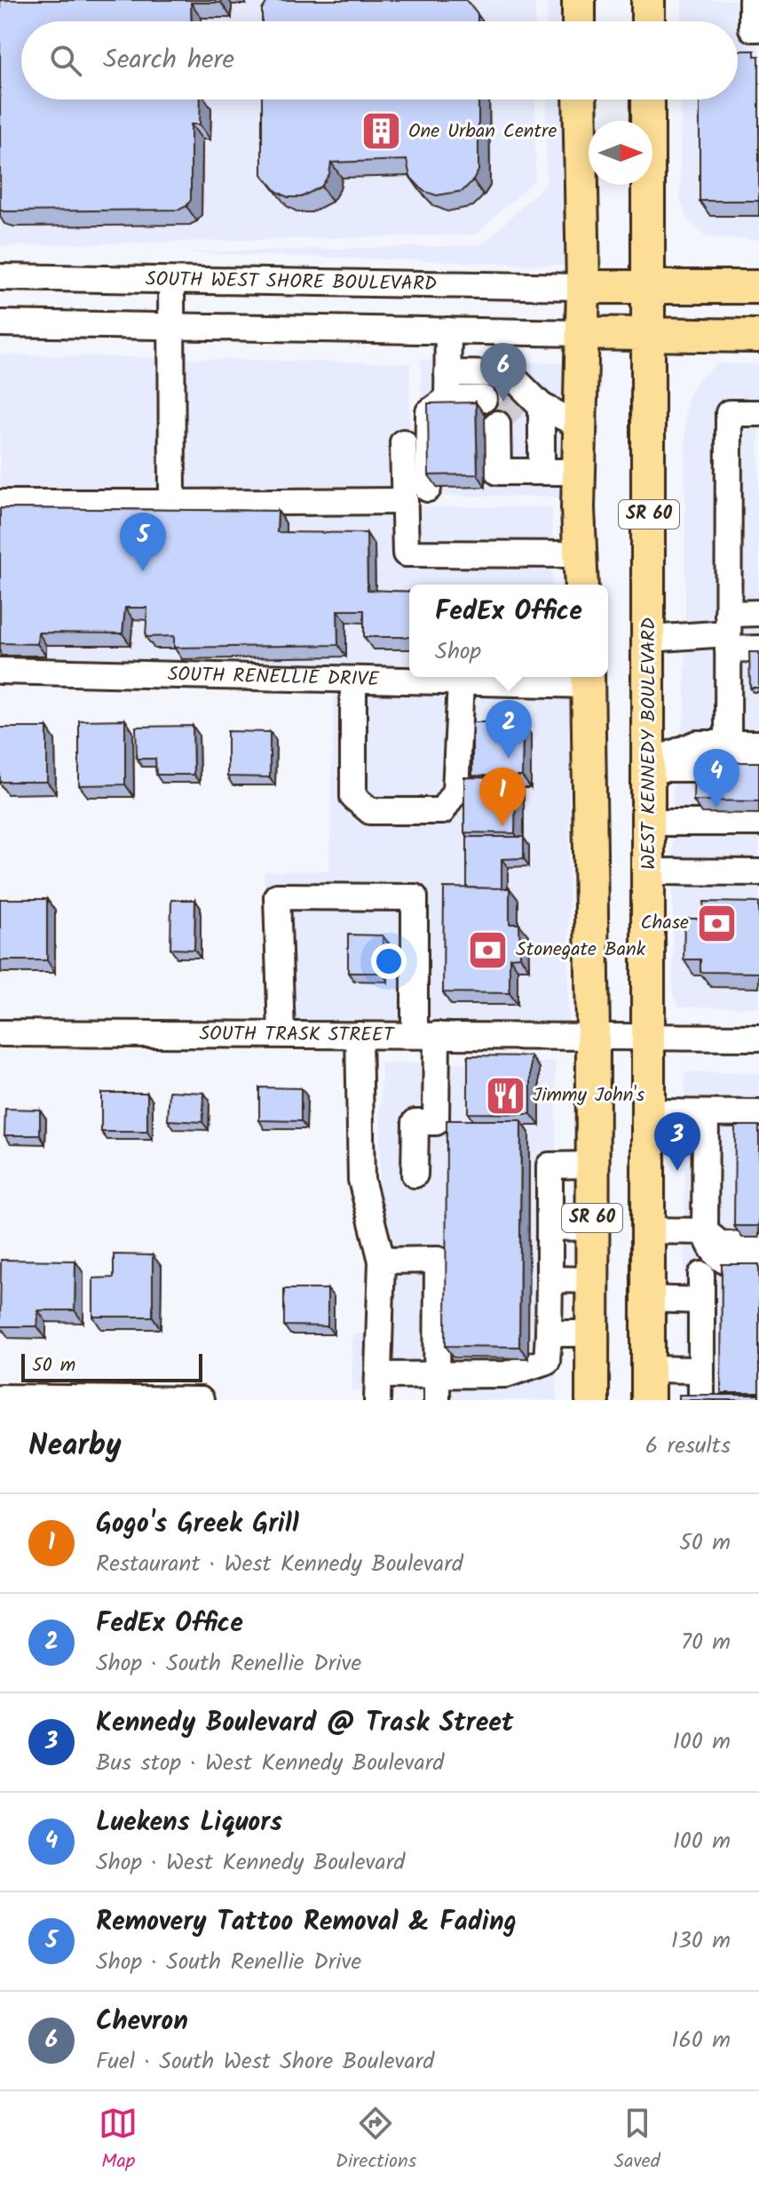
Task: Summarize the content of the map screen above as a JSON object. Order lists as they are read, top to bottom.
{
  "streets": {
    "main road": ["SR 60", "WEST KENNEDY BOULEVARD"],
    "street": ["SOUTH WEST SHORE BOULEVARD", "SOUTH RENELLIE DRIVE", "SOUTH TRASK STREET"]
  },
  "crossings": [
    ["SR 60", "SOUTH RENELLIE DRIVE"],
    ["SR 60", "SOUTH TRASK STREET"],
    ["WEST KENNEDY BOULEVARD", "SOUTH TRASK STREET"]
  ],
  "places": {
    "building": ["One Urban Centre"],
    "bank": ["Chase", "Stonegate Bank"],
    "restaurant": ["Jimmy John's"]
  },
  "scale_bar": "50 m",
  "north": "right",
  "page": {
    "search": "Search here",
    "pins": [
      "6",
      "5",
      "2",
      "4",
      "1",
      "3"
    ],
    "popup": ["FedEx Office", "Shop"],
    "scale": "50 m",
    "heading": ["Nearby", "6 results"],
    "list": [
      {
        "mark": "1",
        "name": "Gogo's Greek Grill",
        "note": "Restaurant · West Kennedy Boulevard",
        "value": "50 m"
      },
      {
        "mark": "2",
        "name": "FedEx Office",
        "note": "Shop · South Renellie Drive",
        "value": "70 m"
      },
      {
        "mark": "3",
        "name": "Kennedy Boulevard @ Trask Street",
        "note": "Bus stop · West Kennedy Boulevard",
        "value": "100 m"
      },
      {
        "mark": "4",
        "name": "Luekens Liquors",
        "note": "Shop · West Kennedy Boulevard",
        "value": "100 m"
      },
      {
        "mark": "5",
        "name": "Removery Tattoo Removal & Fading",
        "note": "Shop · South Renellie Drive",
        "value": "130 m"
      },
      {
        "mark": "6",
        "name": "Chevron",
        "note": "Fuel · South West Shore Boulevard",
        "value": "160 m"
      }
    ],
    "nav": ["Map", "Directions", "Saved"]
  }
}
